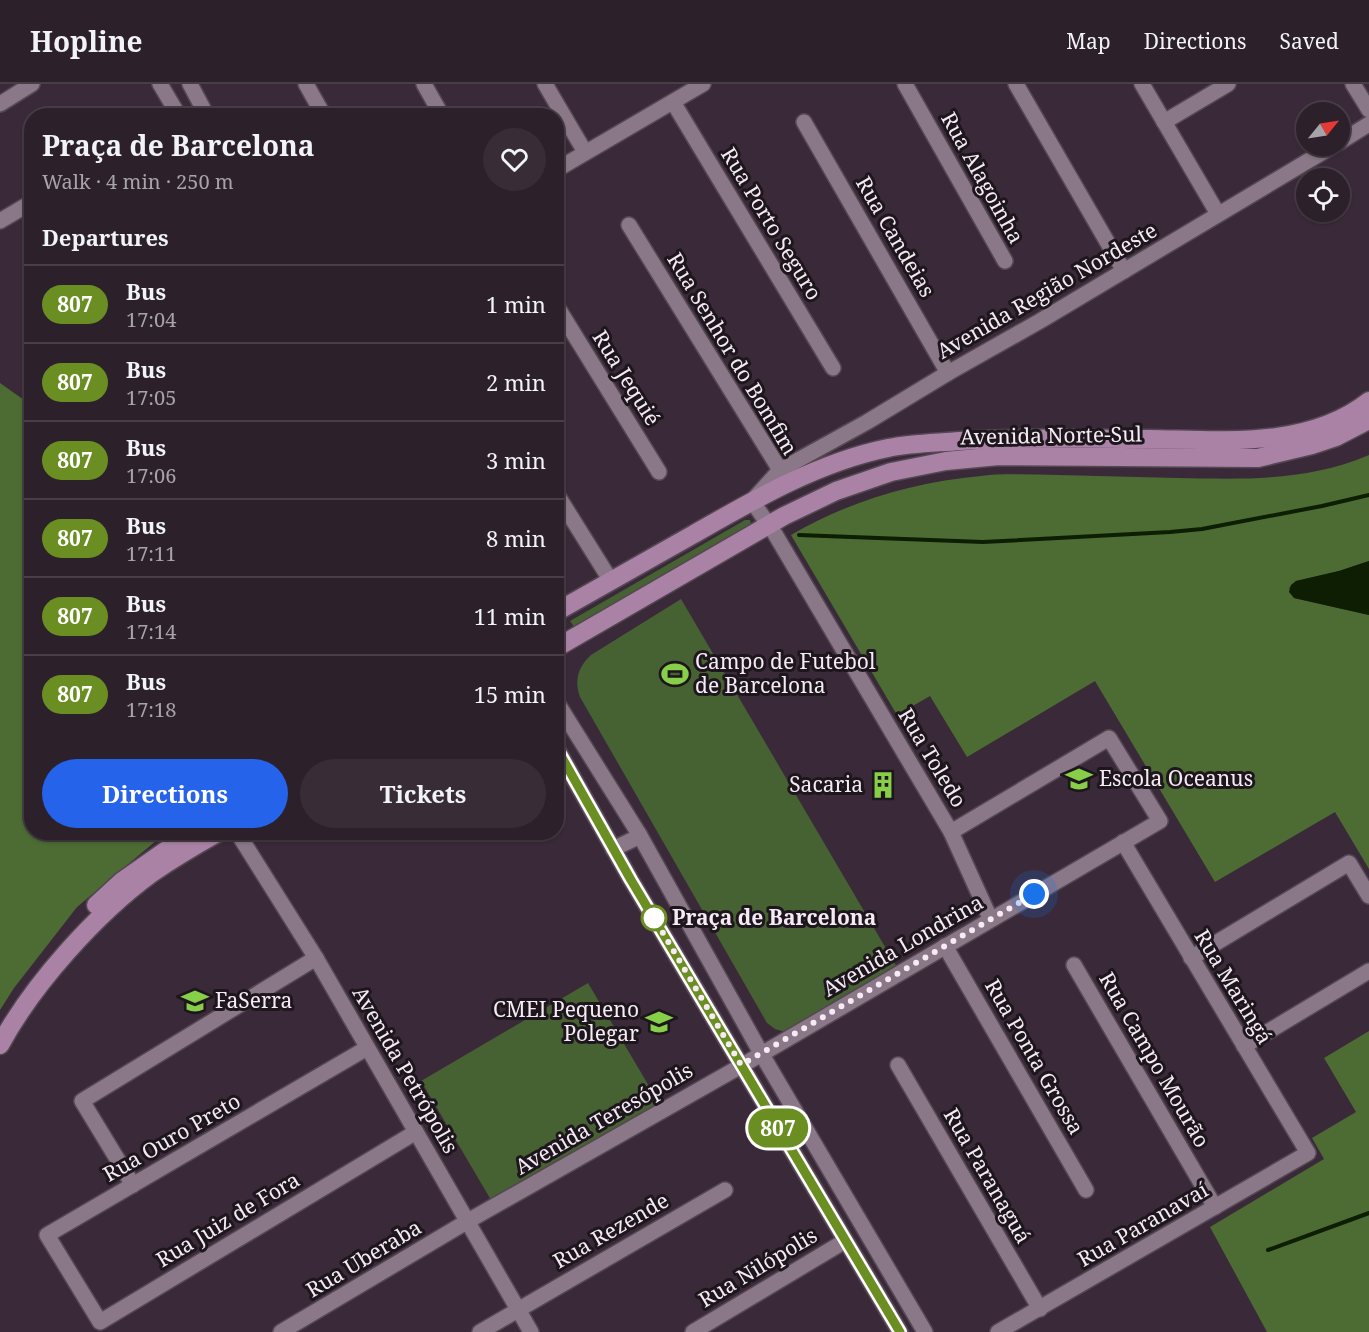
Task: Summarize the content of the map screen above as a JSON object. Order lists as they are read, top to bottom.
{
  "streets": {
    "main road": ["Avenida Norte-Sul"],
    "street": [
      "Rua Alagoinha",
      "Rua Porto Seguro",
      "Rua Candeias",
      "Avenida Região Nordeste",
      "Rua Senhor do Bomfim",
      "Rua Jequié",
      "Rua Toledo",
      "Avenida Londrina",
      "Rua Maringá",
      "Rua Ponta Grossa",
      "Rua Campo Mourão",
      "Avenida Petrópolis",
      "Avenida Teresópolis",
      "Rua Ouro Preto",
      "Rua Paranaguá",
      "Rua Juiz de Fora",
      "Rua Paranavaí",
      "Rua Rezende",
      "Rua Uberaba",
      "Rua Nilópolis"
    ]
  },
  "crossings": [
    ["Rua Candeias", "Avenida Região Nordeste"],
    ["Avenida Região Nordeste", "Rua Senhor do Bomfim"],
    ["Rua Senhor do Bomfim", "Avenida Norte-Sul"],
    ["Rua Senhor do Bomfim", "Rua Toledo"],
    ["Avenida Norte-Sul", "Rua Toledo"],
    ["Rua Toledo", "Avenida Londrina"],
    ["Avenida Londrina", "Rua Maringá"],
    ["Avenida Londrina", "Rua Ponta Grossa"],
    ["Avenida Londrina", "Avenida Teresópolis"],
    ["Rua Maringá", "Rua Paranavaí"],
    ["Rua Campo Mourão", "Rua Paranavaí"],
    ["Avenida Petrópolis", "Avenida Teresópolis"],
    ["Avenida Petrópolis", "Rua Ouro Preto"],
    ["Avenida Petrópolis", "Rua Juiz de Fora"],
    ["Avenida Petrópolis", "Rua Rezende"],
    ["Avenida Petrópolis", "Rua Uberaba"],
    ["Avenida Teresópolis", "Rua Uberaba"],
    ["Rua Ouro Preto", "Rua Juiz de Fora"],
    ["Rua Paranaguá", "Rua Paranavaí"]
  ],
  "places": {
    "sports": ["Campo de Futebol de Barcelona"],
    "school or university": ["Escola Oceanus", "FaSerra", "CMEI Pequeno Polegar"],
    "building": ["Sacaria"],
    "other": ["Praça de Barcelona"]
  },
  "lines": ["bus line 807"],
  "north": "top right",
  "page": {
    "header": "Hopline",
    "nav": ["Map", "Directions", "Saved"],
    "on_map": "807",
    "heading": [
      ["Praça de Barcelona", "Walk · 4 min · 250 m"],
      "Departures"
    ],
    "list": [
      {
        "mark": "807",
        "name": "Bus",
        "note": "17:04",
        "value": "1 min"
      },
      {
        "mark": "807",
        "name": "Bus",
        "note": "17:05",
        "value": "2 min"
      },
      {
        "mark": "807",
        "name": "Bus",
        "note": "17:06",
        "value": "3 min"
      },
      {
        "mark": "807",
        "name": "Bus",
        "note": "17:11",
        "value": "8 min"
      },
      {
        "mark": "807",
        "name": "Bus",
        "note": "17:14",
        "value": "11 min"
      },
      {
        "mark": "807",
        "name": "Bus",
        "note": "17:18",
        "value": "15 min"
      }
    ],
    "buttons": ["Directions", "Tickets"]
  }
}
